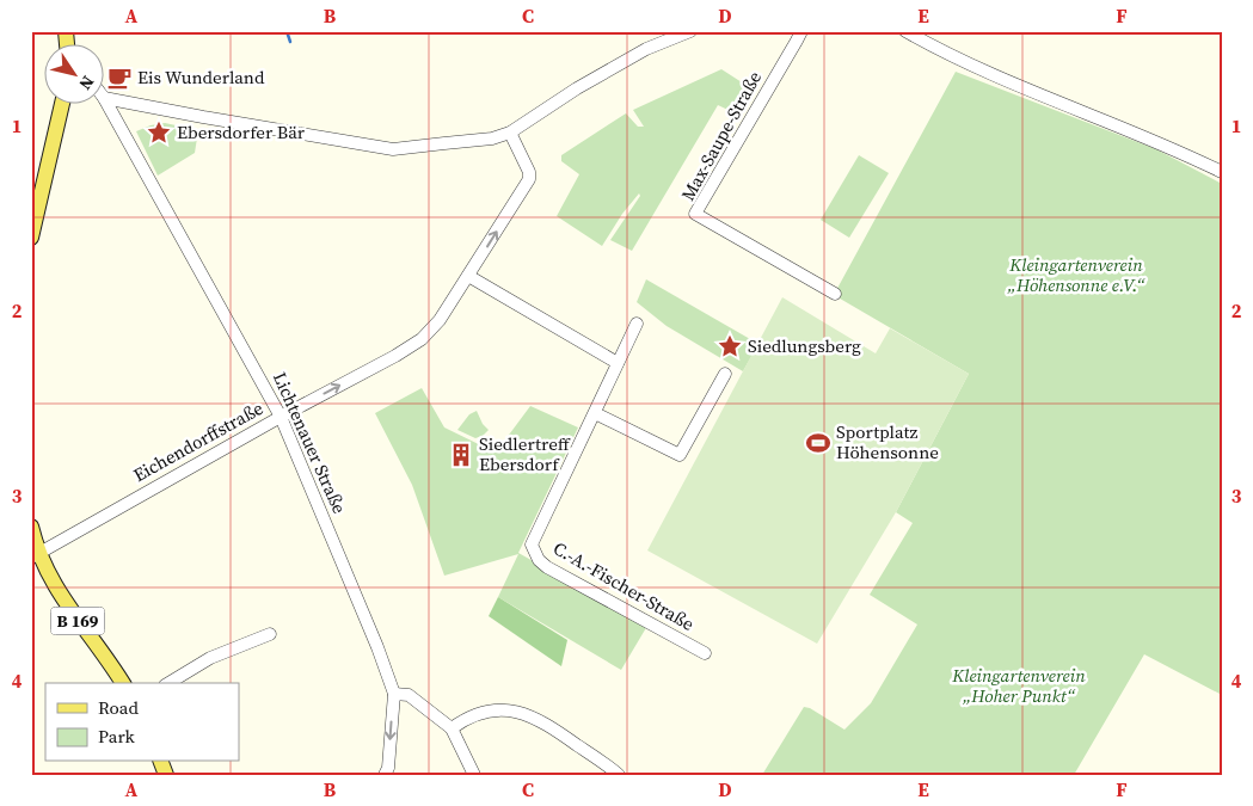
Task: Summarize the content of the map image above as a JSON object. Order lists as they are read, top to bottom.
{
  "streets": {
    "main road": ["B 169"],
    "street": [
      "Max-Saupe-Straße",
      "Eichendorffstraße",
      "Lichtenauer Straße",
      "C.-A.-Fischer-Straße"
    ]
  },
  "crossings": [
    ["Eichendorffstraße", "Lichtenauer Straße"],
    ["Eichendorffstraße", "B 169"]
  ],
  "one_way": ["Eichendorffstraße"],
  "parks": ["Kleingartenverein „Höhensonne e.V.“", "Kleingartenverein „Hoher Punkt“"],
  "places": {
    "cafe": ["Eis Wunderland"],
    "place": ["Ebersdorfer Bär", "Siedlungsberg"],
    "sports": ["Sportplatz Höhensonne"],
    "building": ["Siedlertreff Ebersdorf"]
  },
  "legend": ["Road", "Park"],
  "north": "bottom right",
  "grid": {
    "columns": [
      "A",
      "B",
      "C",
      "D",
      "E",
      "F"
    ],
    "rows": [
      "1",
      "2",
      "3",
      "4"
    ]
  }
}
